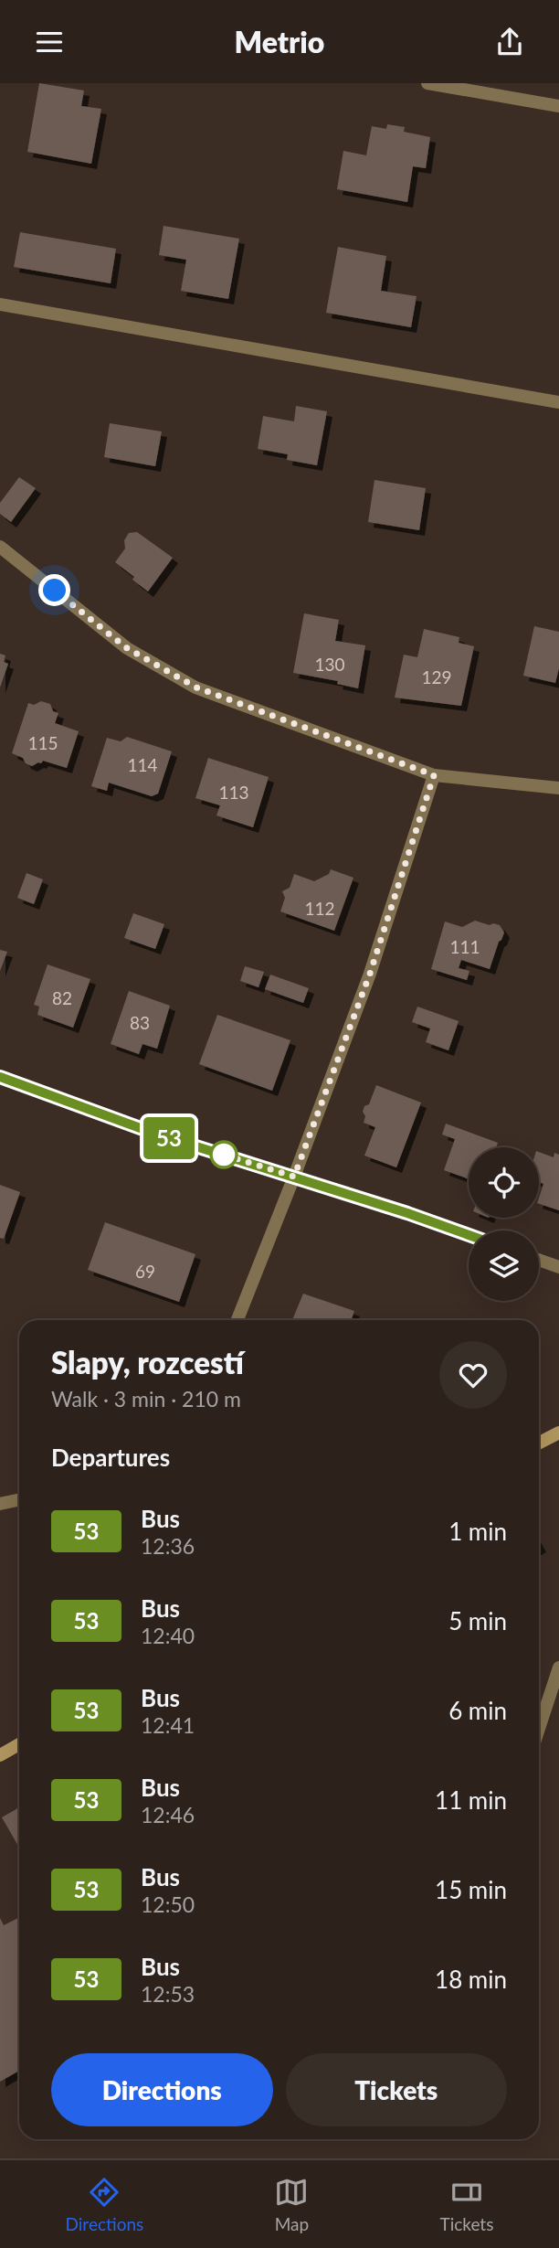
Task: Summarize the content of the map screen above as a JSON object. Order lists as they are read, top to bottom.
{
  "lines": ["bus line 53"],
  "house_numbers": [
    "130",
    "129",
    "115",
    "114",
    "113",
    "112",
    "111",
    "82",
    "83",
    "69"
  ],
  "page": {
    "header": "Metrio",
    "on_map": "53",
    "heading": [
      ["Slapy, rozcestí", "Walk · 3 min · 210 m"],
      "Departures"
    ],
    "list": [
      {
        "mark": "53",
        "name": "Bus",
        "note": "12:36",
        "value": "1 min"
      },
      {
        "mark": "53",
        "name": "Bus",
        "note": "12:40",
        "value": "5 min"
      },
      {
        "mark": "53",
        "name": "Bus",
        "note": "12:41",
        "value": "6 min"
      },
      {
        "mark": "53",
        "name": "Bus",
        "note": "12:46",
        "value": "11 min"
      },
      {
        "mark": "53",
        "name": "Bus",
        "note": "12:50",
        "value": "15 min"
      },
      {
        "mark": "53",
        "name": "Bus",
        "note": "12:53",
        "value": "18 min"
      }
    ],
    "buttons": ["Directions", "Tickets"],
    "tabs": ["Directions", "Map", "Tickets"]
  }
}
